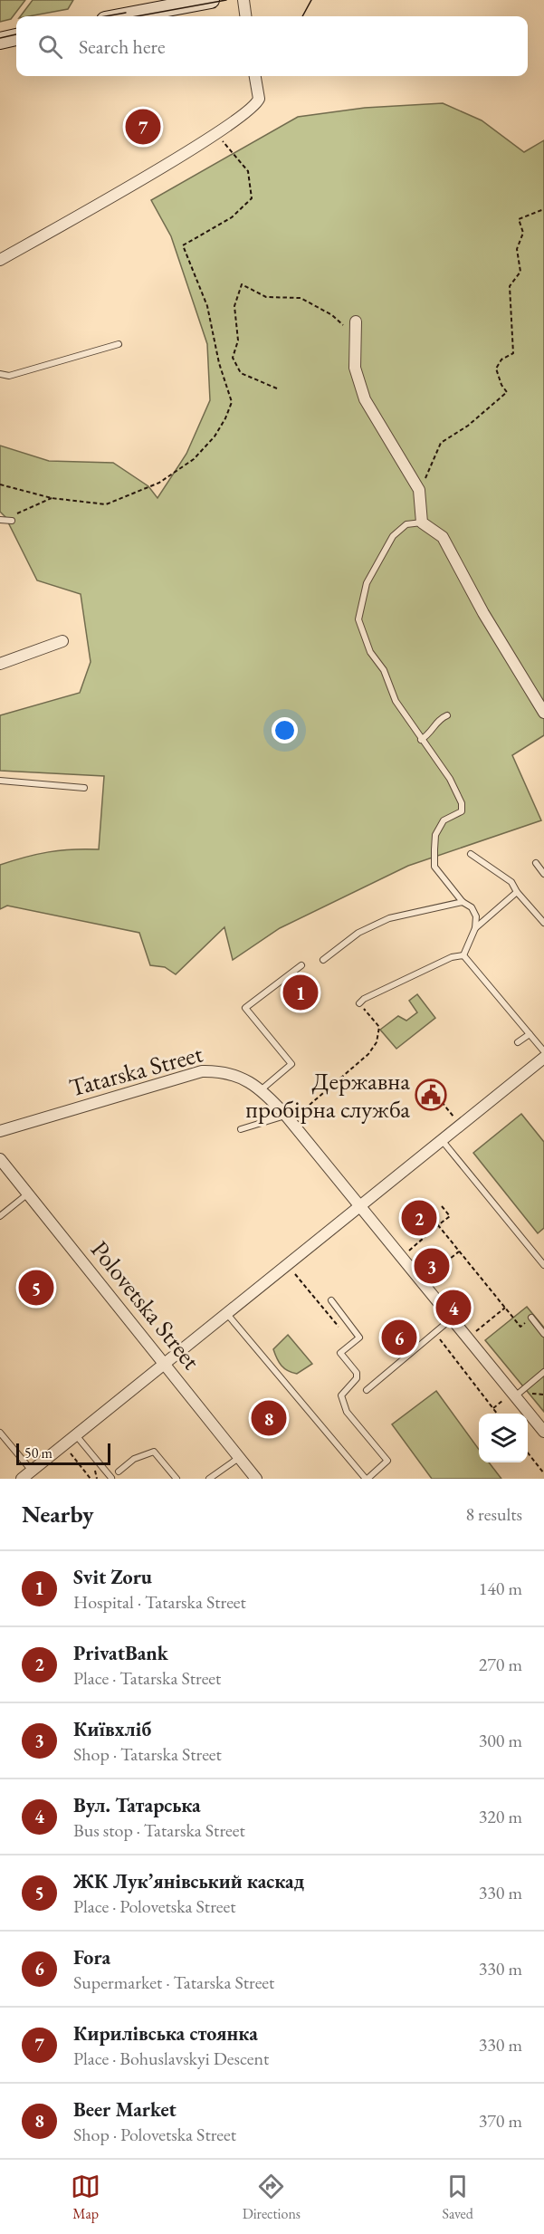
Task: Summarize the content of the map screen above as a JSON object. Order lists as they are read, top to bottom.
{
  "streets": {
    "street": ["Tatarska Street", "Polovetska Street"]
  },
  "places": {
    "public building": ["Державна пробірна служба"]
  },
  "scale_bar": "50 m",
  "page": {
    "search": "Search here",
    "pins": [
      "7",
      "1",
      "2",
      "3",
      "5",
      "4",
      "6",
      "8"
    ],
    "scale": "50 m",
    "heading": ["Nearby", "8 results"],
    "list": [
      {
        "mark": "1",
        "name": "Svit Zoru",
        "note": "Hospital · Tatarska Street",
        "value": "140 m"
      },
      {
        "mark": "2",
        "name": "PrivatBank",
        "note": "Place · Tatarska Street",
        "value": "270 m"
      },
      {
        "mark": "3",
        "name": "Київхліб",
        "note": "Shop · Tatarska Street",
        "value": "300 m"
      },
      {
        "mark": "4",
        "name": "Вул. Татарська",
        "note": "Bus stop · Tatarska Street",
        "value": "320 m"
      },
      {
        "mark": "5",
        "name": "ЖК Лук’янівський каскад",
        "note": "Place · Polovetska Street",
        "value": "330 m"
      },
      {
        "mark": "6",
        "name": "Fora",
        "note": "Supermarket · Tatarska Street",
        "value": "330 m"
      },
      {
        "mark": "7",
        "name": "Кирилівська стоянка",
        "note": "Place · Bohuslavskyi Descent",
        "value": "330 m"
      },
      {
        "mark": "8",
        "name": "Beer Market",
        "note": "Shop · Polovetska Street",
        "value": "370 m"
      }
    ],
    "nav": ["Map", "Directions", "Saved"]
  }
}
